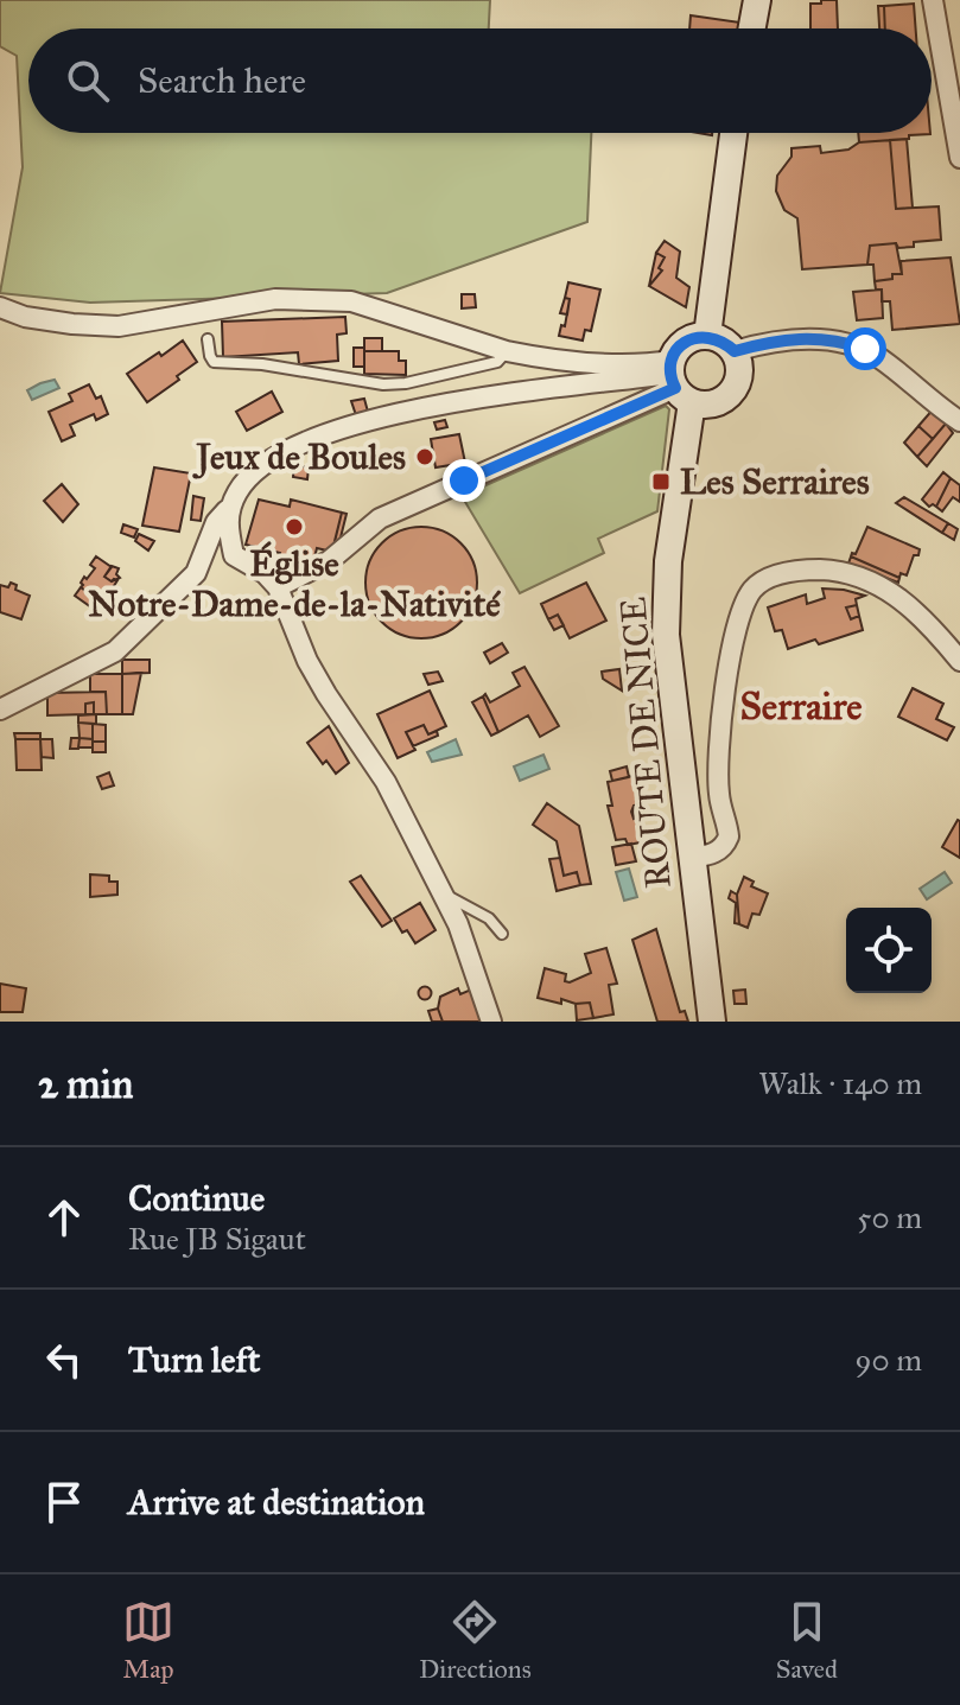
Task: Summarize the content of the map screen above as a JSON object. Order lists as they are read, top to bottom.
{
  "streets": {
    "main road": ["ROUTE DE NICE"]
  },
  "districts": ["Serraire"],
  "places": {
    "other": ["Jeux de Boules", "Église Notre-Dame-de-la-Nativité"],
    "transit": ["Les Serraires"]
  },
  "page": {
    "search": "Search here",
    "heading": ["2 min", "Walk · 140 m"],
    "list": [
      ["Continue", "Rue JB Sigaut", "50 m"],
      ["Turn left", "90 m"],
      "Arrive at destination"
    ],
    "nav": ["Map", "Directions", "Saved"]
  }
}
